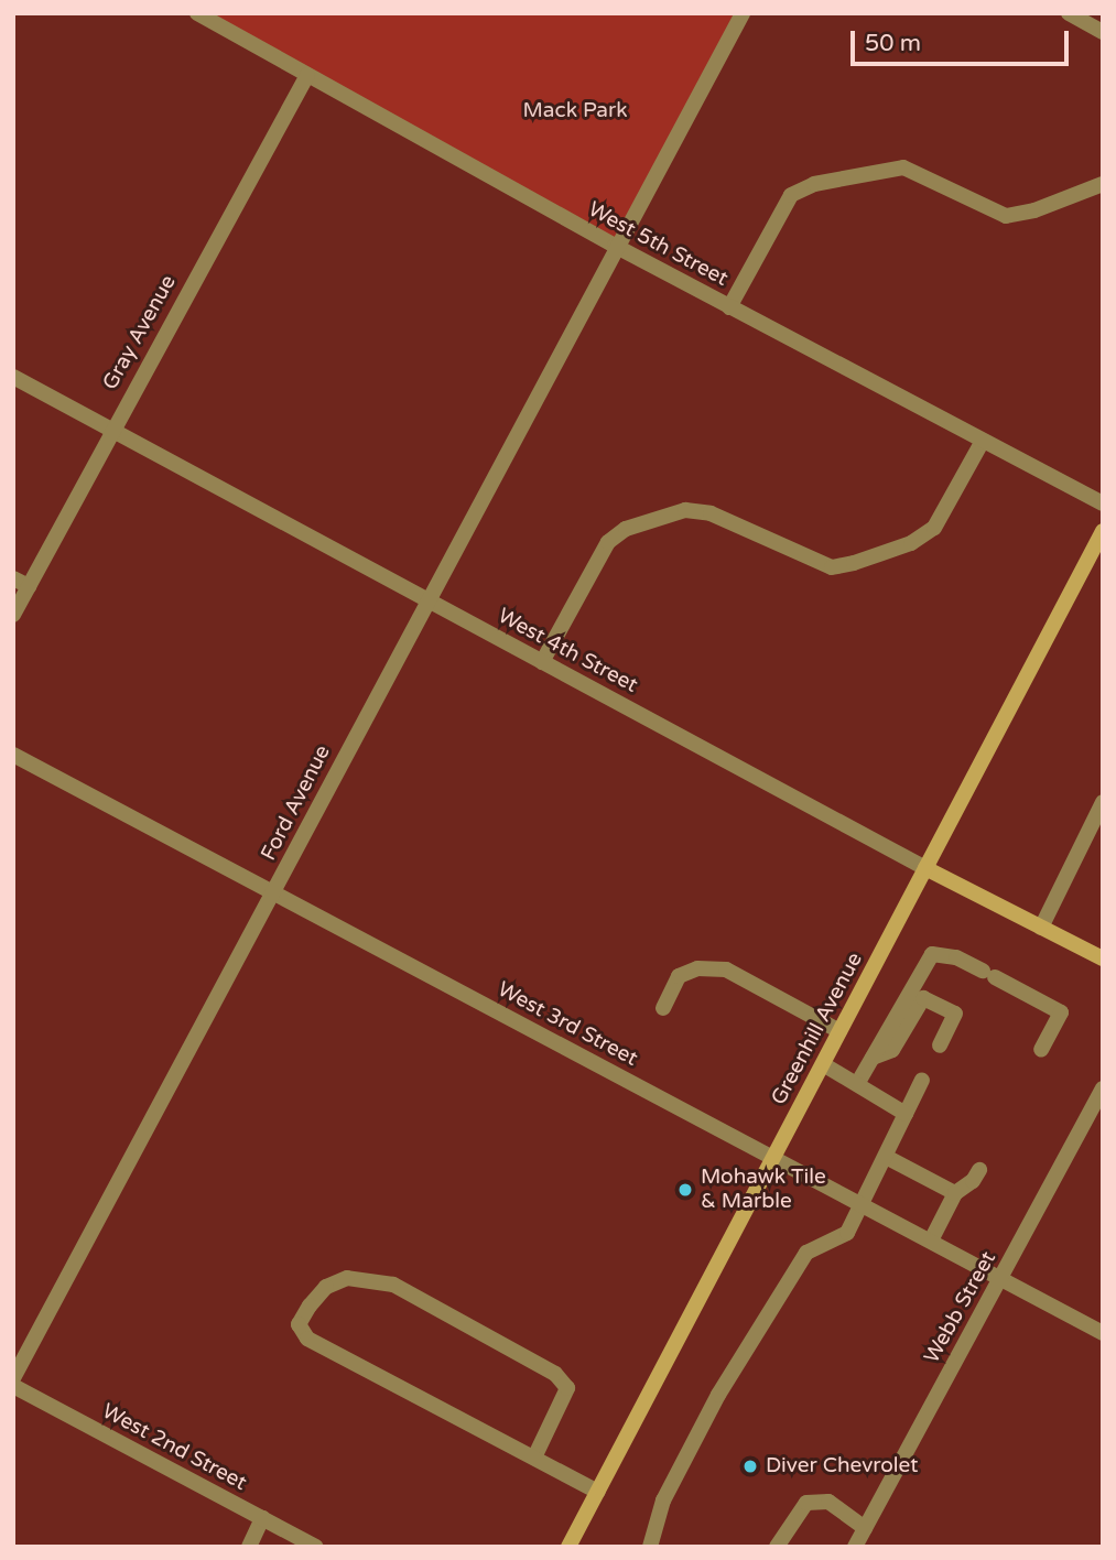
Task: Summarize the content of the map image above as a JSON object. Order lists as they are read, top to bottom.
{
  "streets": {
    "street": [
      "West 5th Street",
      "Gray Avenue",
      "West 4th Street",
      "Ford Avenue",
      "West 3rd Street",
      "Greenhill Avenue",
      "Webb Street",
      "West 2nd Street"
    ]
  },
  "crossings": [
    ["West 5th Street", "Gray Avenue"],
    ["West 5th Street", "Ford Avenue"],
    ["Gray Avenue", "West 4th Street"],
    ["West 4th Street", "Ford Avenue"],
    ["West 4th Street", "Greenhill Avenue"],
    ["Ford Avenue", "West 3rd Street"],
    ["West 3rd Street", "Greenhill Avenue"],
    ["West 3rd Street", "Webb Street"]
  ],
  "parks": ["Mack Park"],
  "places": ["Mohawk Tile & Marble", "Diver Chevrolet"],
  "scale_bar": "50 m"
}
